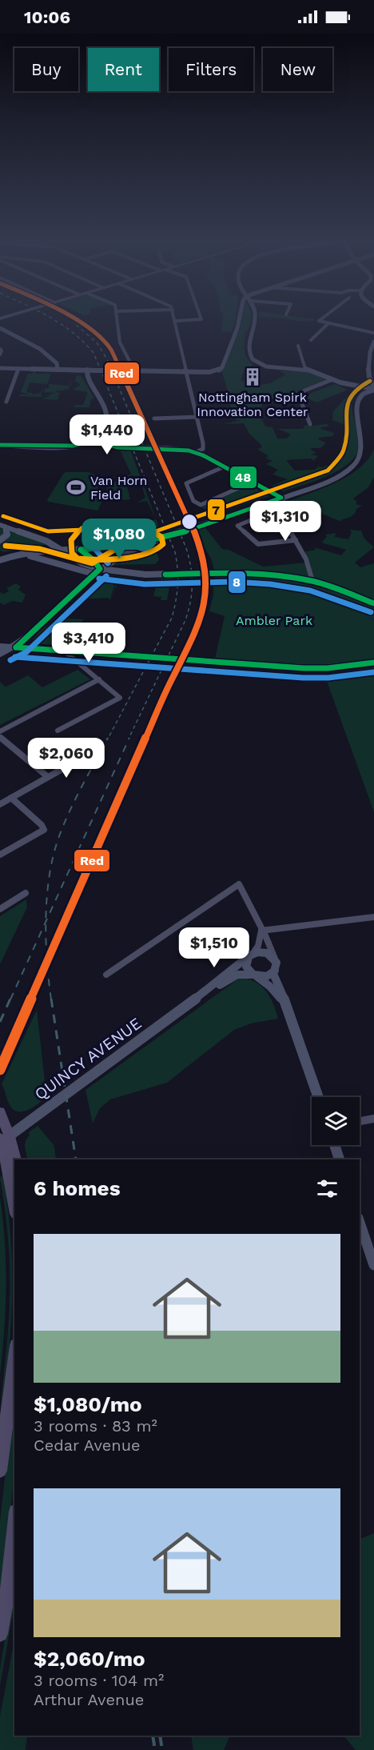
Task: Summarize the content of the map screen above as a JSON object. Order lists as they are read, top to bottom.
{
  "streets": {
    "street": ["QUINCY AVENUE"]
  },
  "parks": ["Ambler Park"],
  "places": {
    "building": ["Nottingham Spirk Innovation Center"],
    "sports": ["Van Horn Field"]
  },
  "lines": [
    "transit line Red",
    "transit line 7",
    "transit line 48",
    "transit line 8"
  ],
  "page": {
    "status": "10:06",
    "chip": [
      "Buy",
      "Rent",
      "Filters",
      "New"
    ],
    "price": [
      "$1,440",
      "$1,310",
      "$1,080",
      "$3,410",
      "$2,060",
      "$1,510"
    ],
    "heading": "6 homes",
    "list": [
      {
        "name": "$1,080/mo",
        "note": "3 rooms · 83 m² · Cedar Avenue"
      },
      {
        "name": "$2,060/mo",
        "note": "3 rooms · 104 m² · Arthur Avenue"
      }
    ]
  }
}
